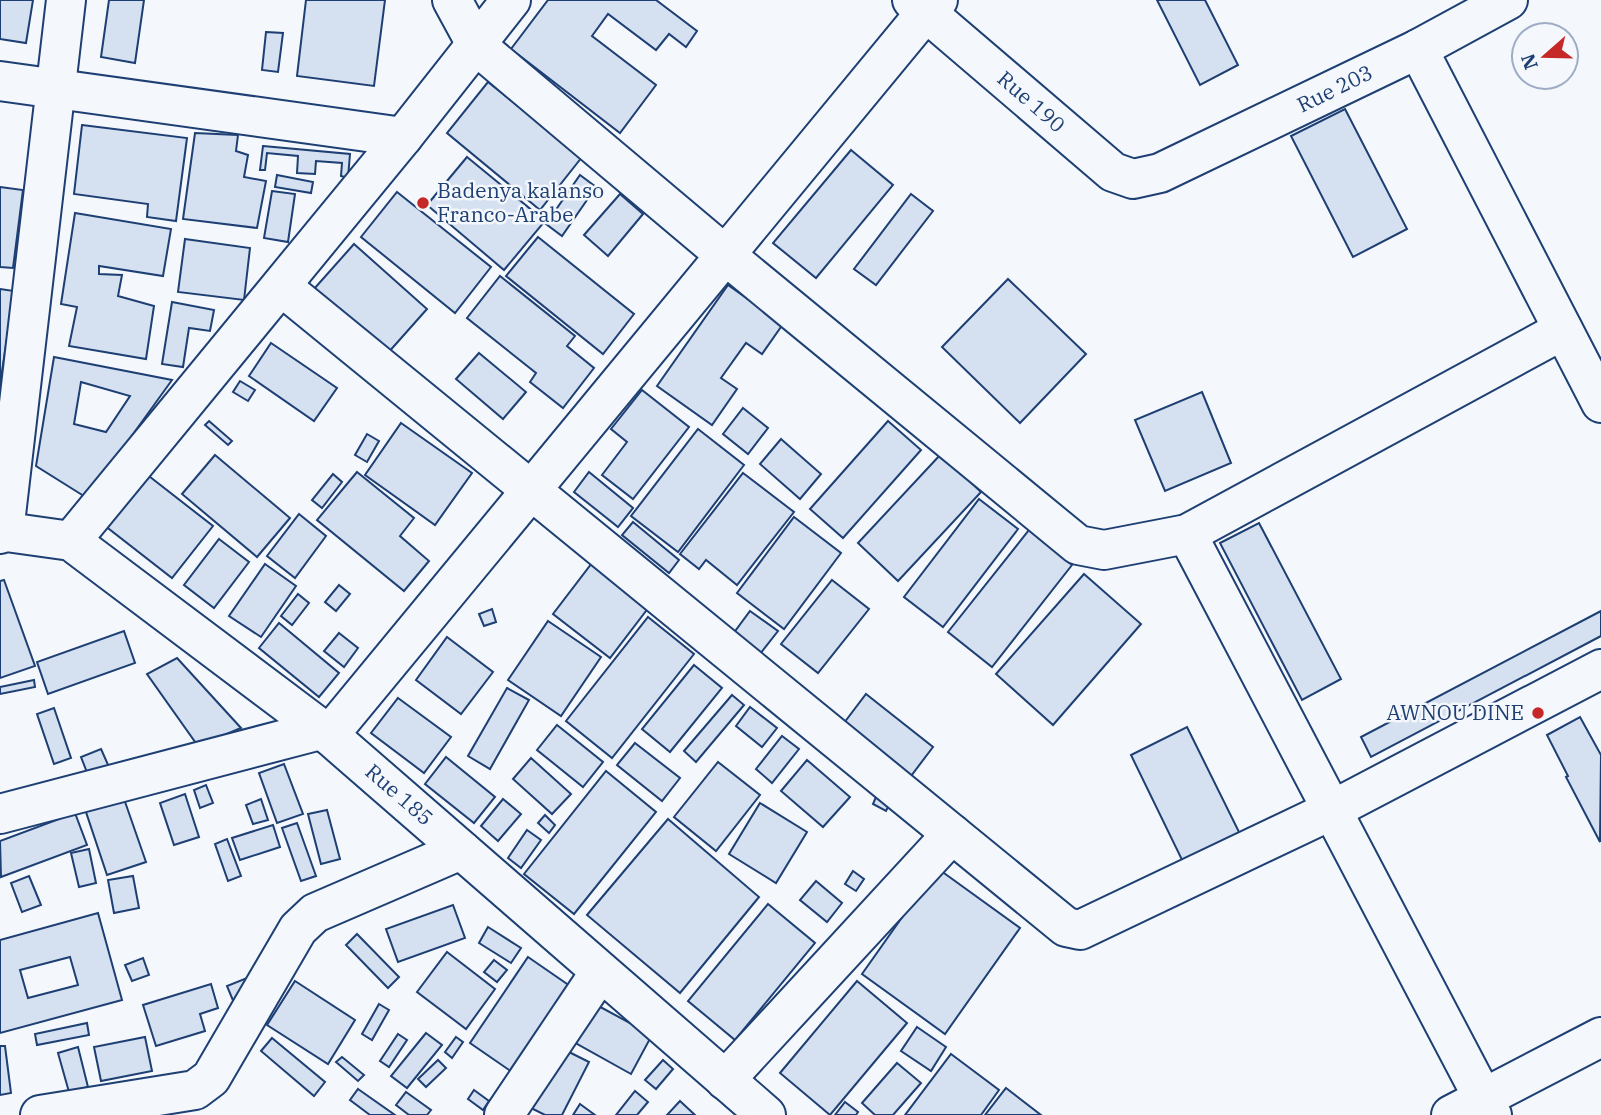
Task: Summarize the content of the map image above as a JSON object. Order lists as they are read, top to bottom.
{
  "streets": {
    "street": ["Rue 203", "Rue 190", "Rue 185"]
  },
  "crossings": [
    ["Rue 203", "Rue 190"]
  ],
  "places": ["Badenya kalanso Franco-Arabe", "AWNOU DINE"],
  "north": "left"
}
